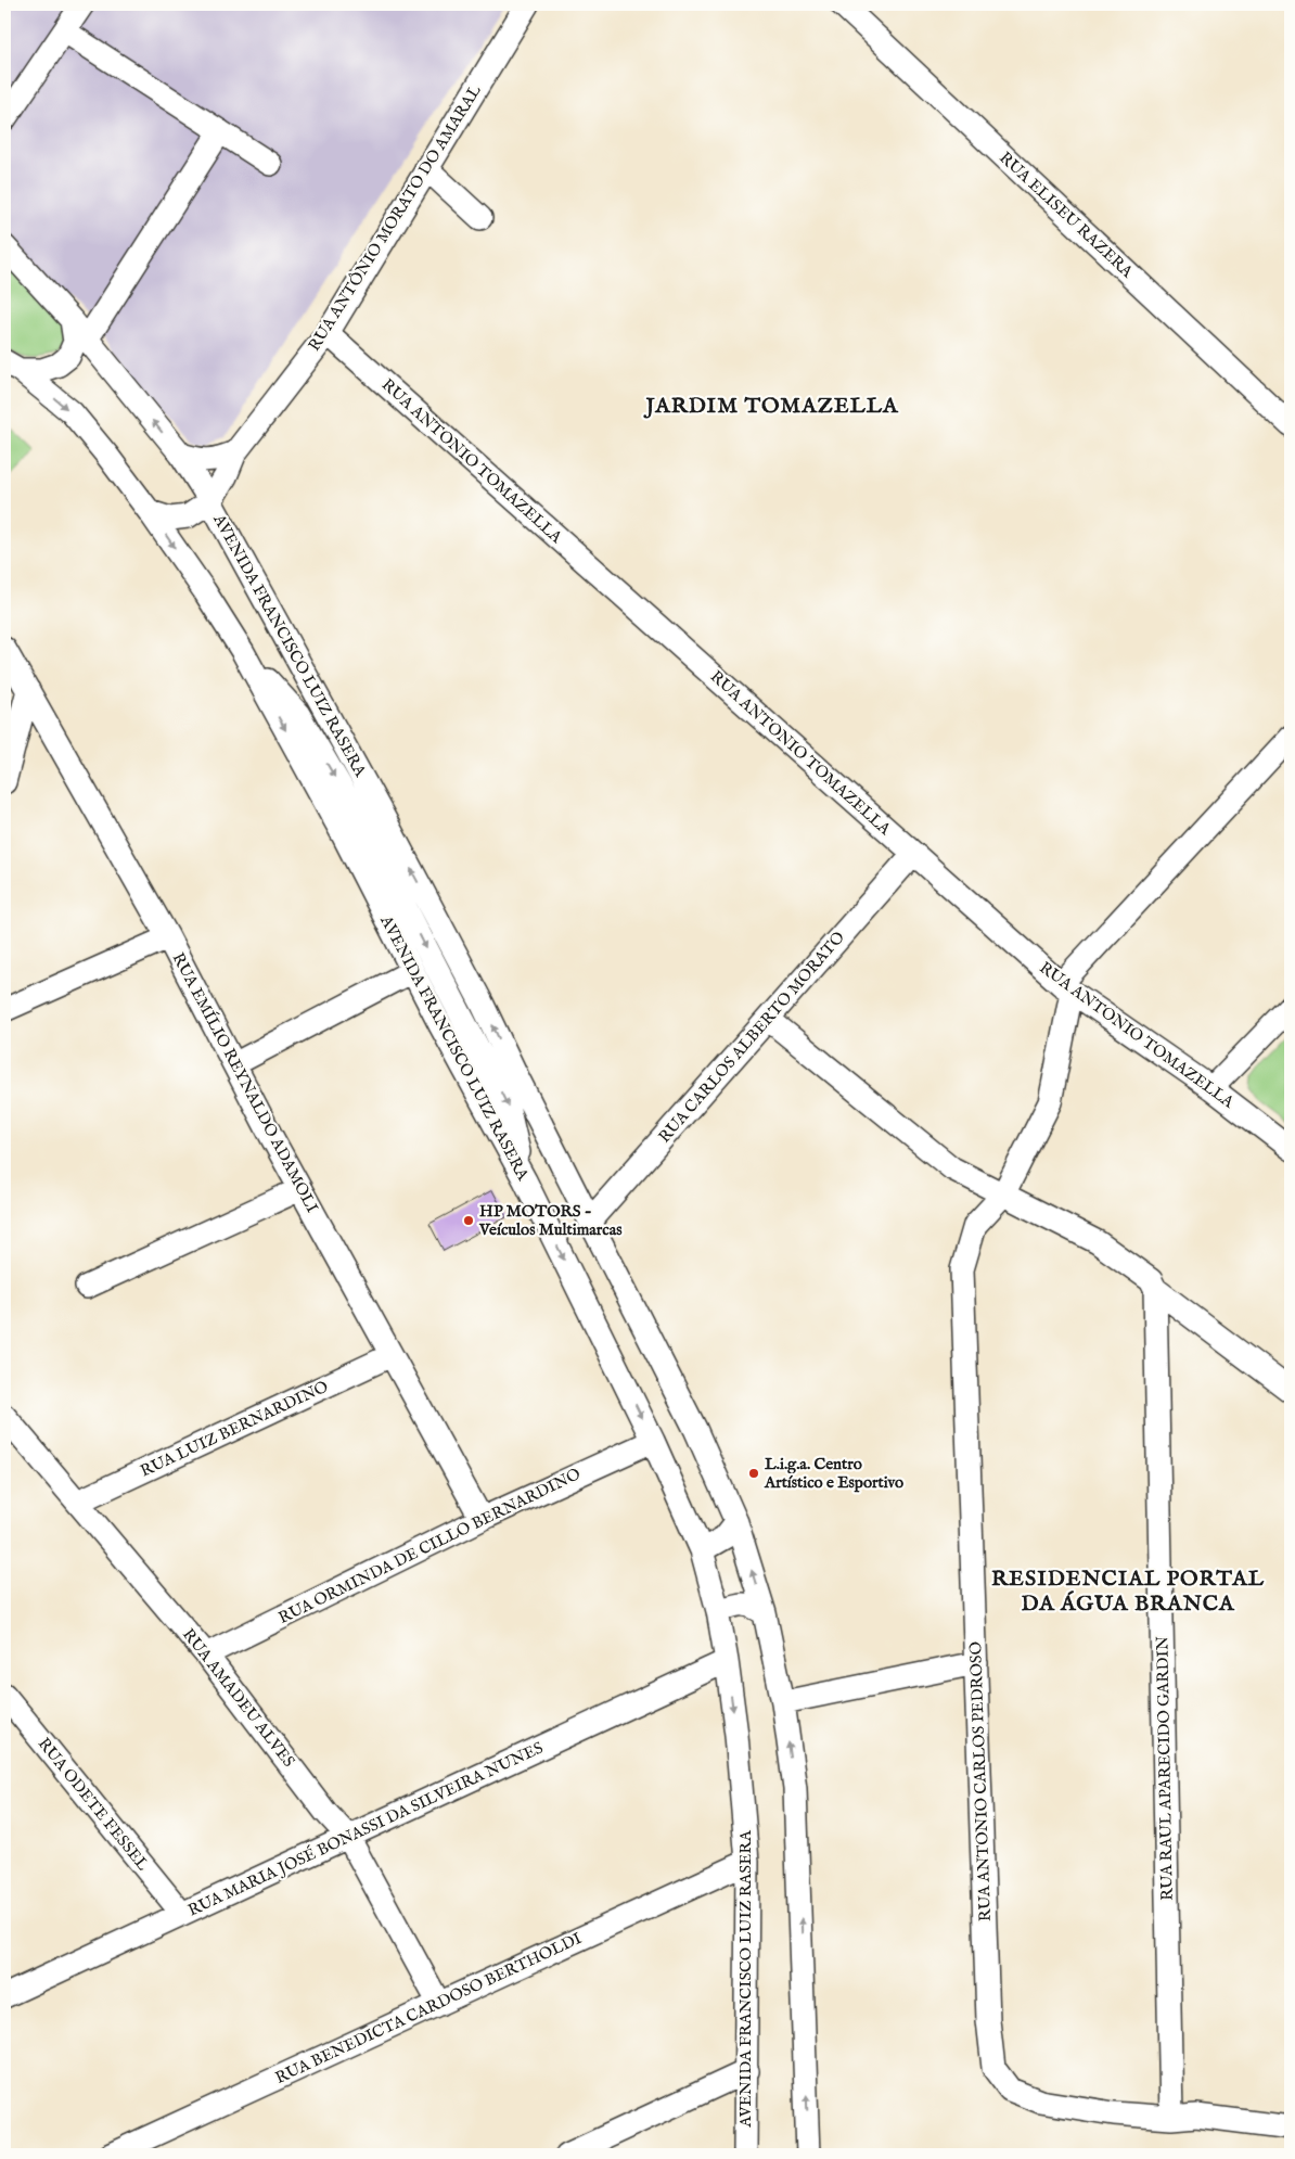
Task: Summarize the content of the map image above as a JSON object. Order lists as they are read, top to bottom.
{
  "streets": {
    "street": [
      "RUA ELISEU RAZERA",
      "RUA ANTÔNIO MORATO DO AMARAL",
      "RUA ANTONIO TOMAZELLA",
      "AVENIDA FRANCISCO LUIZ RASERA",
      "RUA CARLOS ALBERTO MORATO",
      "RUA EMÍLIO REYNALDO ADAMOLI",
      "RUA LUIZ BERNARDINO",
      "RUA ORMINDA DE CILLO BERNARDINO",
      "RUA AMADEU ALVES",
      "RUA RAUL APARECIDO GARDIN",
      "RUA ANTONIO CARLOS PEDROSO",
      "RUA ODETE FESSEL",
      "RUA MARIA JOSÉ BONASSI DA SILVEIRA NUNES",
      "RUA BENEDICTA CARDOSO BERTHOLDI"
    ]
  },
  "crossings": [
    ["RUA ANTÔNIO MORATO DO AMARAL", "RUA ANTONIO TOMAZELLA"],
    ["RUA ANTÔNIO MORATO DO AMARAL", "AVENIDA FRANCISCO LUIZ RASERA"],
    ["RUA ANTONIO TOMAZELLA", "RUA CARLOS ALBERTO MORATO"],
    ["RUA ANTONIO TOMAZELLA", "RUA ANTONIO CARLOS PEDROSO"],
    ["AVENIDA FRANCISCO LUIZ RASERA", "RUA CARLOS ALBERTO MORATO"],
    ["AVENIDA FRANCISCO LUIZ RASERA", "RUA ORMINDA DE CILLO BERNARDINO"],
    ["AVENIDA FRANCISCO LUIZ RASERA", "RUA MARIA JOSÉ BONASSI DA SILVEIRA NUNES"],
    ["AVENIDA FRANCISCO LUIZ RASERA", "RUA BENEDICTA CARDOSO BERTHOLDI"],
    ["RUA EMÍLIO REYNALDO ADAMOLI", "RUA LUIZ BERNARDINO"],
    ["RUA EMÍLIO REYNALDO ADAMOLI", "RUA ORMINDA DE CILLO BERNARDINO"],
    ["RUA LUIZ BERNARDINO", "RUA AMADEU ALVES"],
    ["RUA ORMINDA DE CILLO BERNARDINO", "RUA AMADEU ALVES"],
    ["RUA AMADEU ALVES", "RUA MARIA JOSÉ BONASSI DA SILVEIRA NUNES"],
    ["RUA AMADEU ALVES", "RUA BENEDICTA CARDOSO BERTHOLDI"],
    ["RUA RAUL APARECIDO GARDIN", "RUA ANTONIO CARLOS PEDROSO"],
    ["RUA ODETE FESSEL", "RUA MARIA JOSÉ BONASSI DA SILVEIRA NUNES"]
  ],
  "districts": ["JARDIM TOMAZELLA", "RESIDENCIAL PORTAL DA ÁGUA BRANCA"],
  "places": ["HP MOTORS - Veículos Multimarcas", "L.i.g.a. Centro Artístico e Esportivo"]
}
